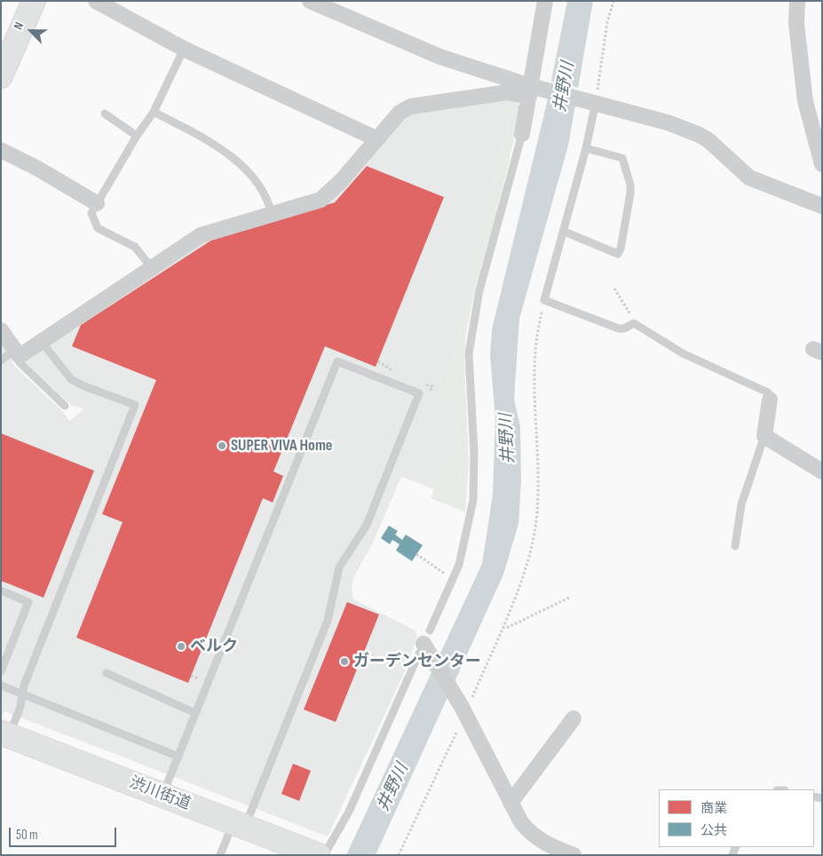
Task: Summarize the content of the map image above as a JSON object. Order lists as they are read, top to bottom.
{
  "streets": {
    "main road": ["渋川街道"]
  },
  "water": ["井野川"],
  "places": ["SUPER VIVA Home", "ベルク", "ガーデンセンター"],
  "legend": ["商業", "公共"],
  "scale_bar": "50 m",
  "north": "top left"
}
